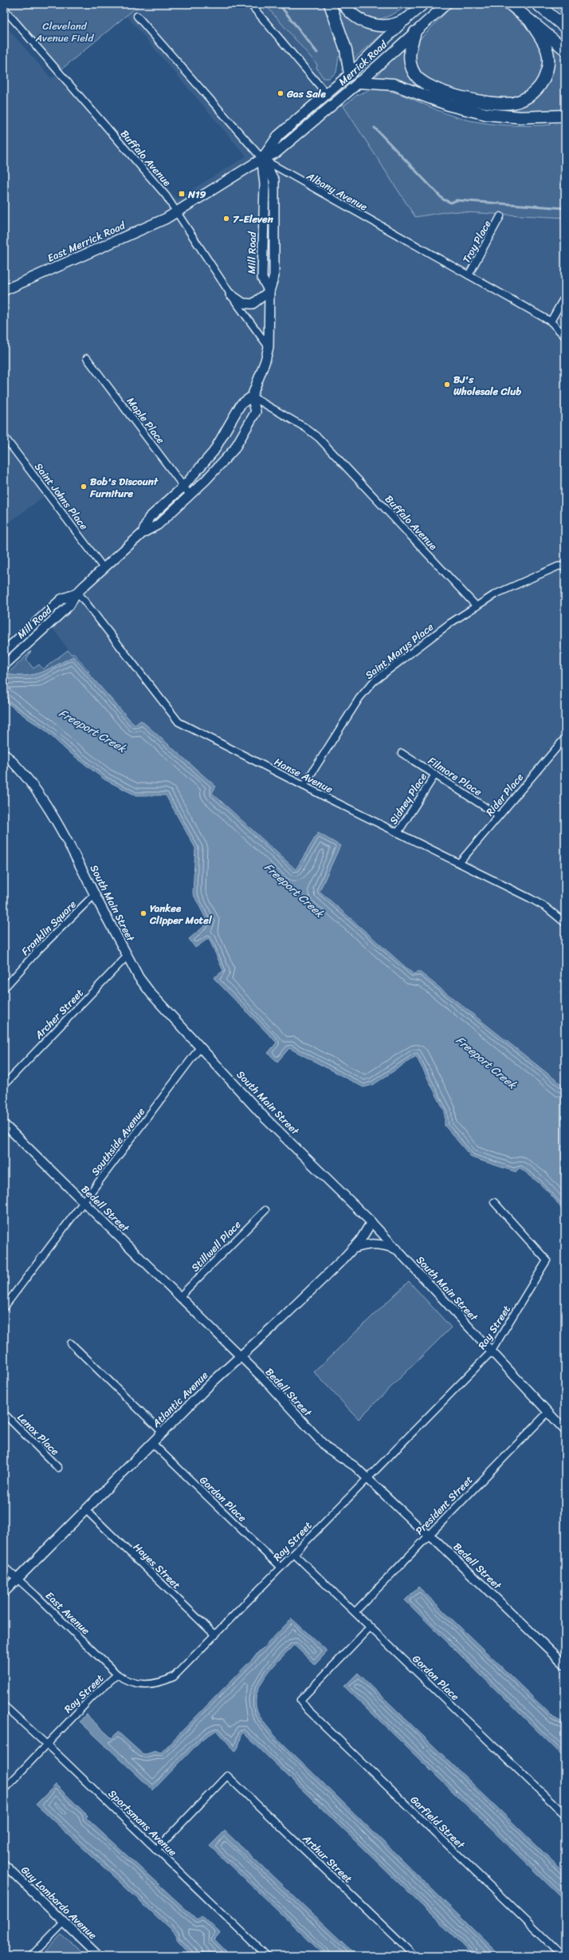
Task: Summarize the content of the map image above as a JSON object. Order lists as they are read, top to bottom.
{
  "streets": {
    "main road": [
      "Merrick Road",
      "East Merrick Road",
      "Mill Road",
      "South Main Street",
      "Atlantic Avenue"
    ],
    "street": [
      "Buffalo Avenue",
      "Albany Avenue",
      "Troy Place",
      "Maple Place",
      "Saint Johns Place",
      "Saint Marys Place",
      "Hanse Avenue",
      "Filmore Place",
      "Rider Place",
      "Sidney Place",
      "Franklin Square",
      "Archer Street",
      "Southside Avenue",
      "Bedell Street",
      "Stillwell Place",
      "Ray Street",
      "Lenox Place",
      "Gordon Place",
      "President Street",
      "Hayes Street",
      "East Avenue",
      "Garfield Street",
      "Sportsmans Avenue",
      "Arthur Street",
      "Guy Lombardo Avenue"
    ]
  },
  "crossings": [
    ["Merrick Road", "Buffalo Avenue"],
    ["Merrick Road", "Albany Avenue"],
    ["Merrick Road", "East Merrick Road"],
    ["Merrick Road", "Mill Road"],
    ["Buffalo Avenue", "East Merrick Road"],
    ["Buffalo Avenue", "Mill Road"],
    ["Buffalo Avenue", "Saint Marys Place"],
    ["Albany Avenue", "Troy Place"],
    ["Albany Avenue", "Mill Road"],
    ["Mill Road", "Maple Place"],
    ["Mill Road", "Saint Johns Place"],
    ["Mill Road", "Hanse Avenue"],
    ["Saint Marys Place", "Hanse Avenue"],
    ["Hanse Avenue", "Rider Place"],
    ["Hanse Avenue", "Sidney Place"],
    ["Filmore Place", "Rider Place"],
    ["Filmore Place", "Sidney Place"],
    ["South Main Street", "Franklin Square"],
    ["South Main Street", "Archer Street"],
    ["South Main Street", "Southside Avenue"],
    ["South Main Street", "Ray Street"],
    ["South Main Street", "Atlantic Avenue"],
    ["South Main Street", "President Street"],
    ["Southside Avenue", "Bedell Street"],
    ["Bedell Street", "Stillwell Place"],
    ["Bedell Street", "Ray Street"],
    ["Bedell Street", "Atlantic Avenue"],
    ["Bedell Street", "President Street"],
    ["Ray Street", "Gordon Place"],
    ["Ray Street", "Hayes Street"],
    ["Ray Street", "East Avenue"],
    ["Ray Street", "Sportsmans Avenue"],
    ["Atlantic Avenue", "Gordon Place"],
    ["Atlantic Avenue", "Hayes Street"],
    ["Atlantic Avenue", "East Avenue"],
    ["Gordon Place", "President Street"],
    ["Gordon Place", "Garfield Street"],
    ["Sportsmans Avenue", "Arthur Street"]
  ],
  "water": ["Freeport Creek"],
  "parks": ["Cleveland Avenue Field"],
  "places": {
    "other": [
      "Gas Sale",
      "7-Eleven",
      "BJ's Wholesale Club",
      "Bob's Discount Furniture",
      "Yankee Clipper Motel"
    ],
    "transit": ["N19"]
  }
}
